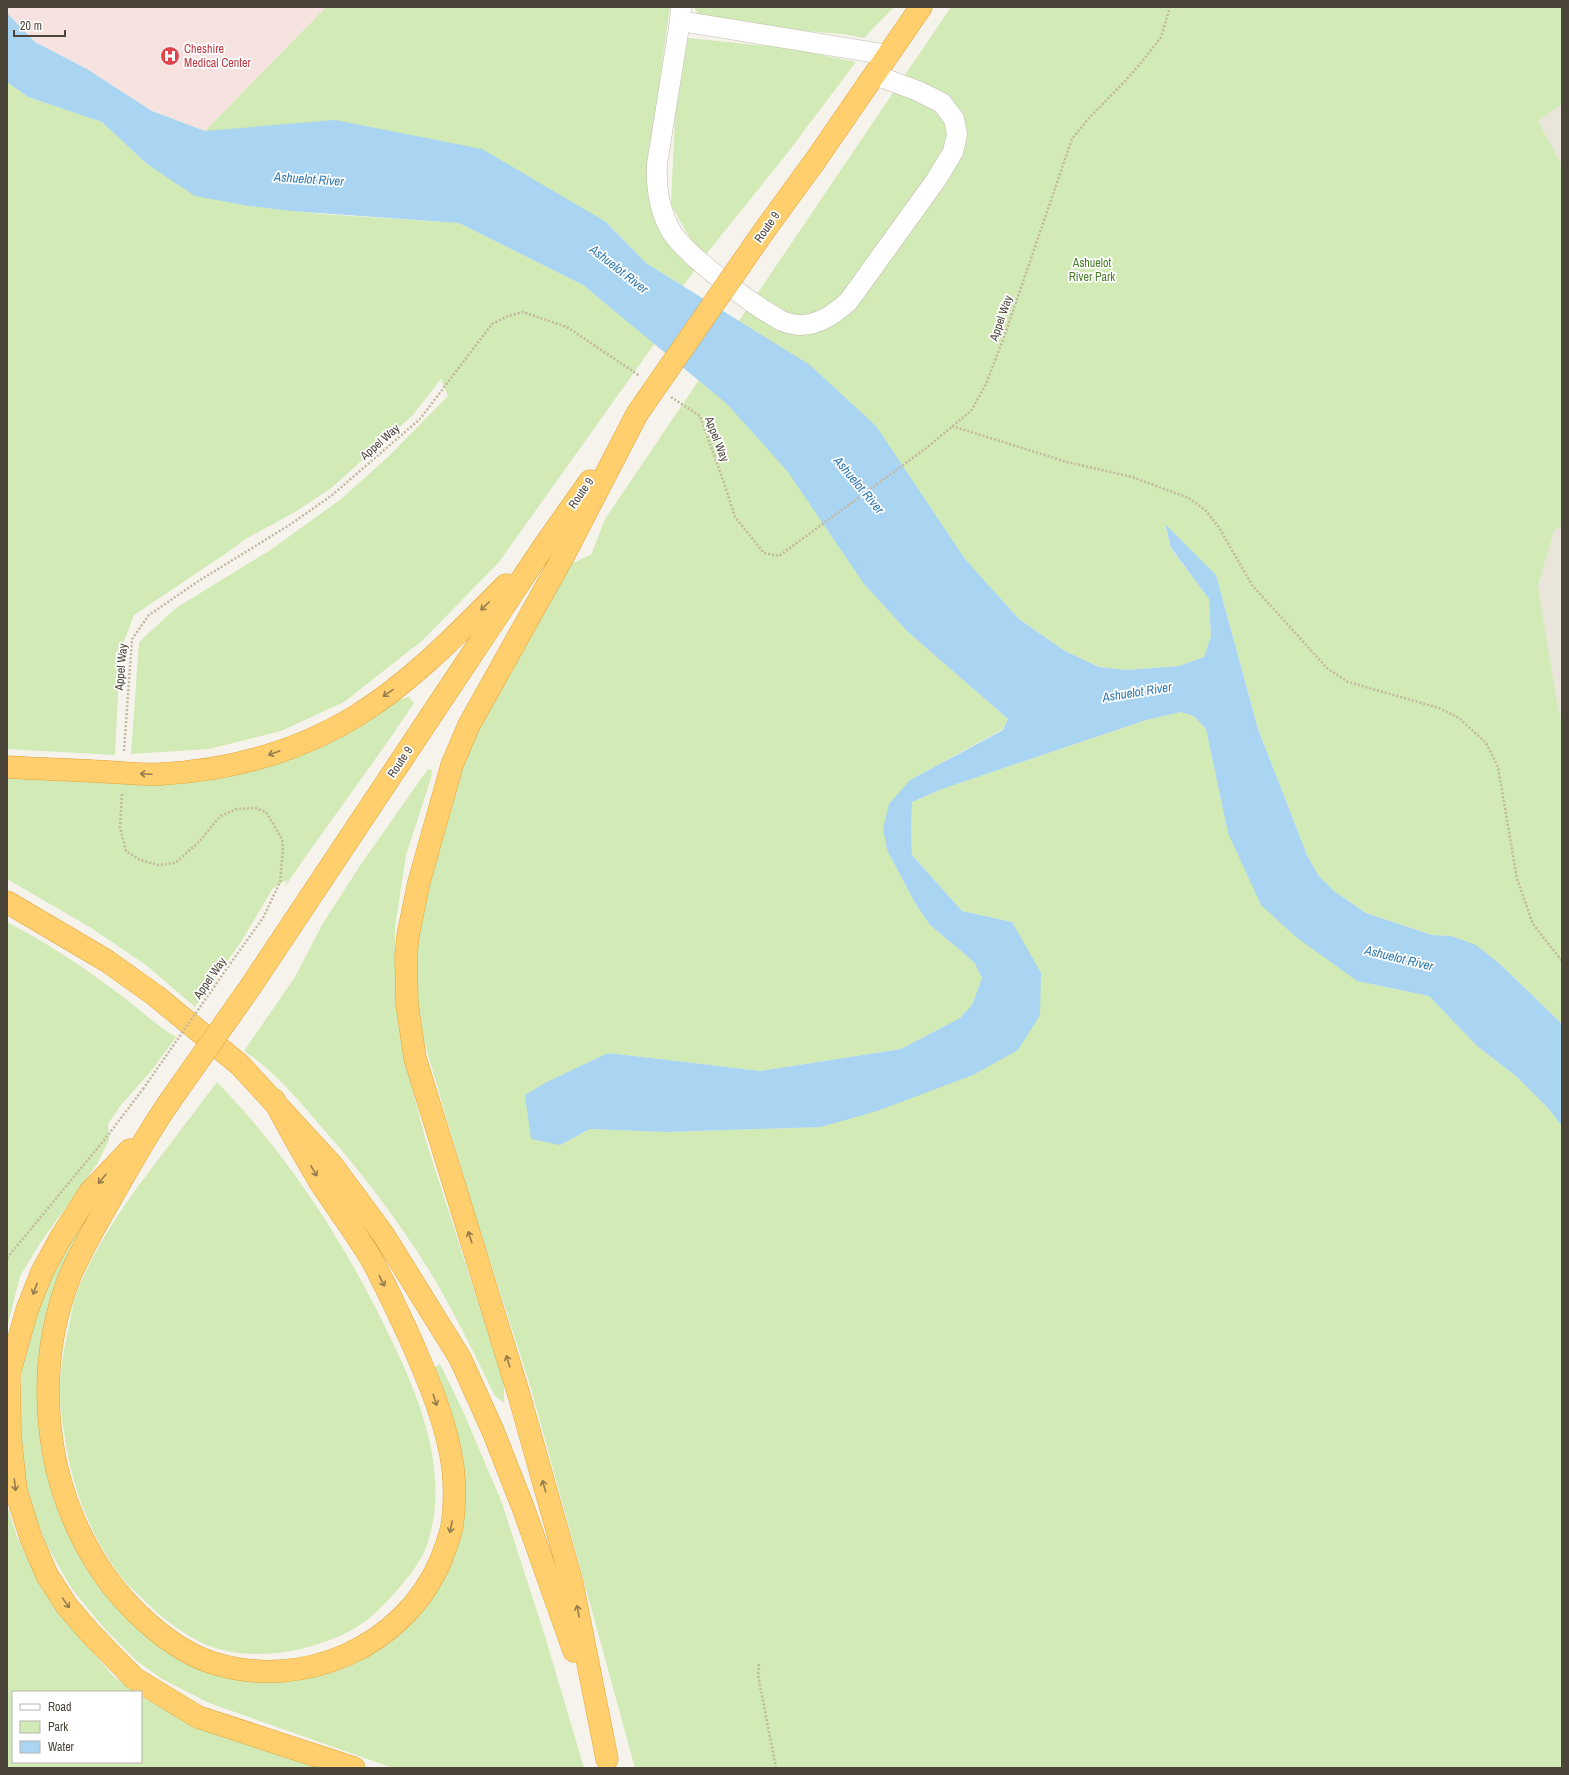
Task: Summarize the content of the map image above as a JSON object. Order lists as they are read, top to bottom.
{
  "streets": {
    "highway": ["Route 9"],
    "path": ["Appel Way"]
  },
  "water": ["Ashuelot River"],
  "parks": ["Ashuelot River Park"],
  "places": {
    "hospital": ["Cheshire Medical Center"]
  },
  "legend": ["Road", "Park", "Water"],
  "scale_bar": "20 m"
}
